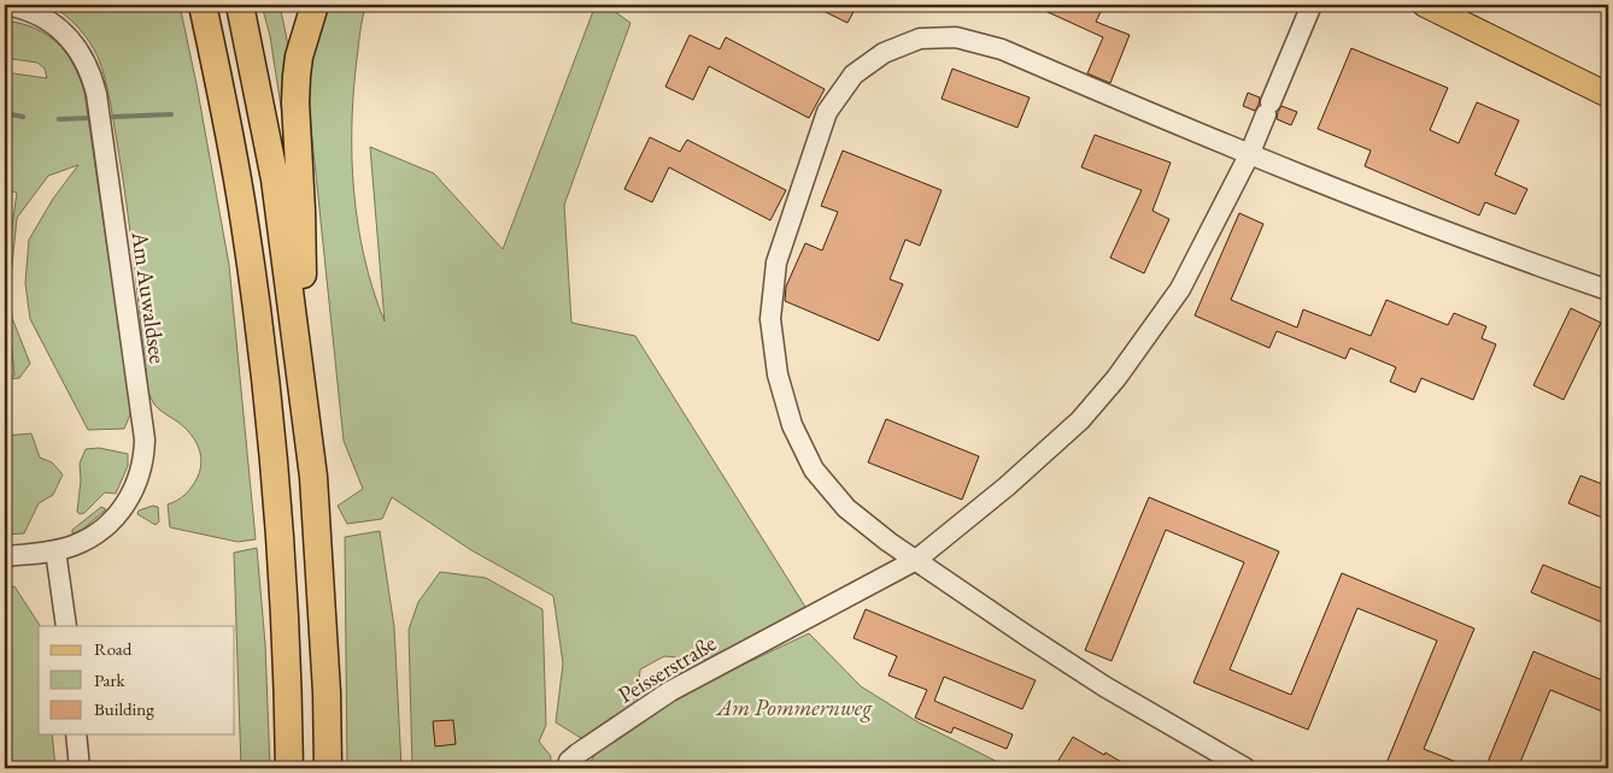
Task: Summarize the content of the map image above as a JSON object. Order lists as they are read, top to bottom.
{
  "streets": {
    "street": ["Am Auwaldsee", "Peisserstraße"]
  },
  "parks": ["Am Pommernweg"],
  "legend": ["Road", "Park", "Building"]
}
